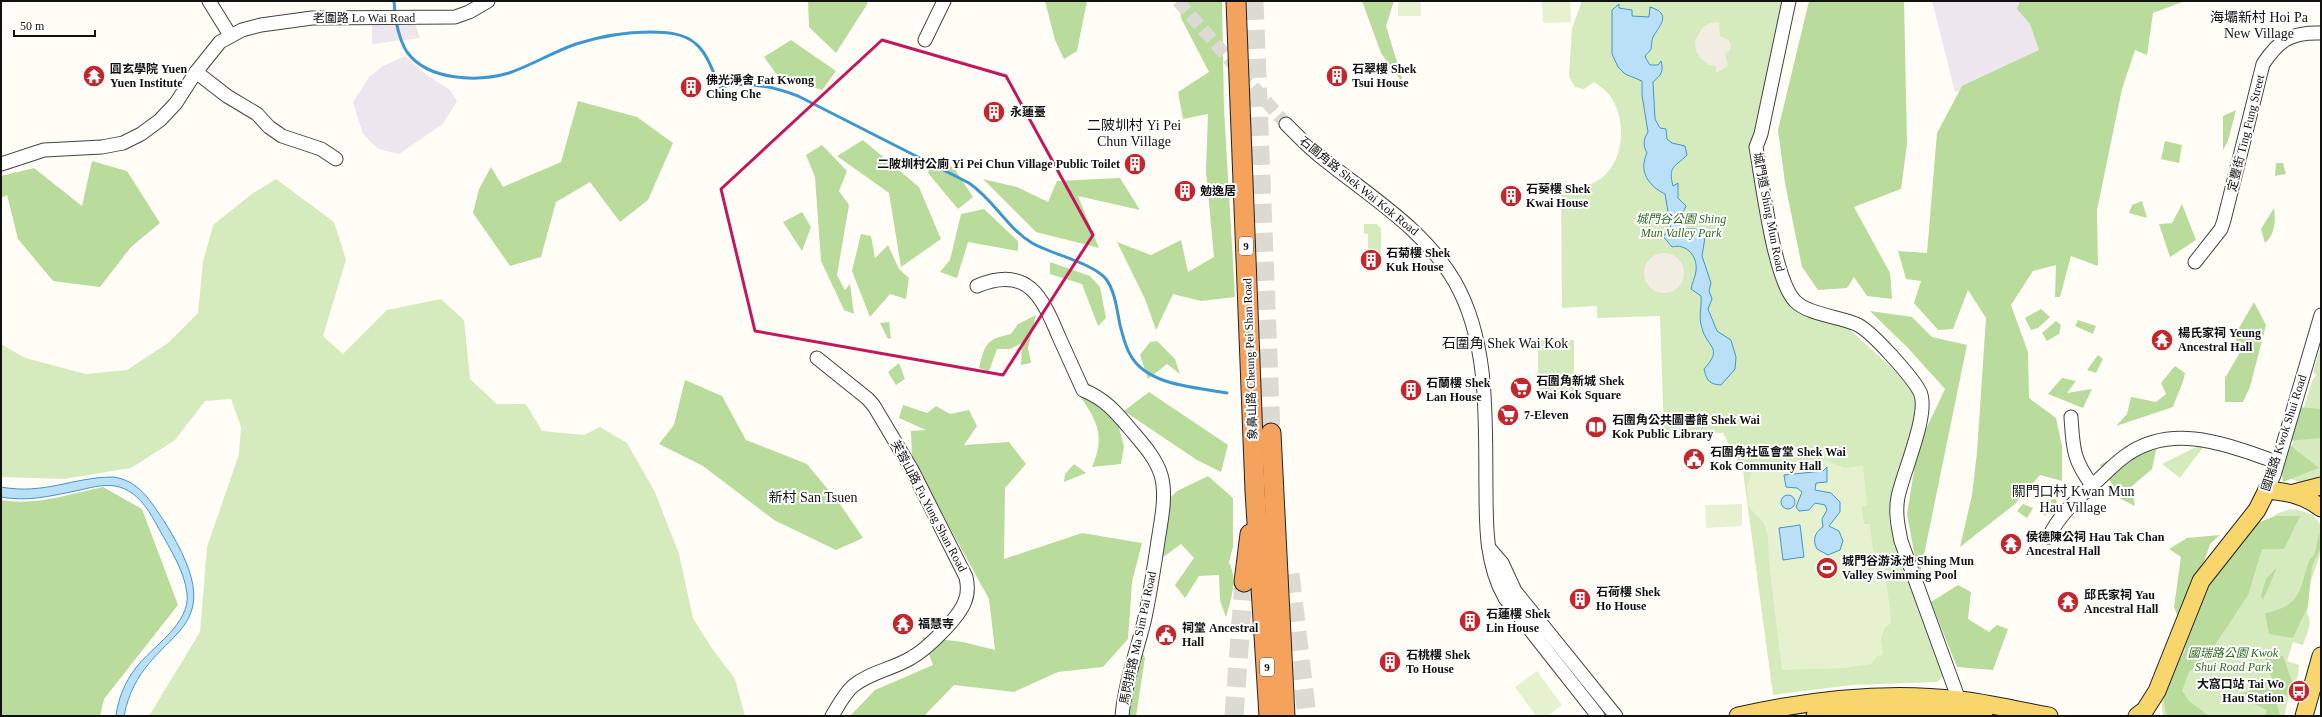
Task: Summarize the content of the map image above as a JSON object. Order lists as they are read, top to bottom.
{
  "streets": {
    "highway": ["9", "象鼻山路 Cheung Pei Shan Road"],
    "main road": ["國瑞路 Kwok Shui Road"],
    "street": [
      "老圍路 Lo Wai Road",
      "定豐街 Ting Fung Street",
      "石圍角路 Shek Wai Kok Road",
      "城門道 Shing Mun Road",
      "芙蓉山路 Fu Yung Shan Road",
      "馬閃排路 Ma Sim Pai Road"
    ]
  },
  "districts": [
    "海壩新村 Hoi Pa New Village",
    "二陂圳村 Yi Pei Chun Village",
    "石圍角 Shek Wai Kok",
    "關門口村 Kwan Mun Hau Village",
    "新村 San Tsuen"
  ],
  "parks": ["城門谷公園 Shing Mun Valley Park", "國瑞路公園 Kwok Shui Road Park"],
  "places": {
    "temple": [
      "圓玄學院 Yuen Yuen Institute",
      "楊氏家祠 Yeung Ancestral Hall",
      "侯德陳公祠 Hau Tak Chan Ancestral Hall",
      "邱氏家祠 Yau Ancestral Hall",
      "福慧寺"
    ],
    "building": [
      "石翠樓 Shek Tsui House",
      "佛光淨舍 Fat Kwong Ching Che",
      "永蓮臺",
      "二陂圳村公廁 Yi Pei Chun Village Public Toilet",
      "勉逸居",
      "石葵樓 Shek Kwai House",
      "石菊樓 Shek Kuk House",
      "石蘭樓 Shek Lan House",
      "石荷樓 Shek Ho House",
      "石蓮樓 Shek Lin House",
      "石桃樓 Shek To House"
    ],
    "supermarket": ["石圍角新城 Shek Wai Kok Square", "7-Eleven"],
    "library": ["石圍角公共圖書館 Shek Wai Kok Public Library"],
    "public building": ["石圍角社區會堂 Shek Wai Kok Community Hall", "祠堂 Ancestral Hall"],
    "sports": ["城門谷游泳池 Shing Mun Valley Swimming Pool"],
    "bus stop": ["大窩口站 Tai Wo Hau Station"]
  },
  "scale_bar": "50 m"
}
